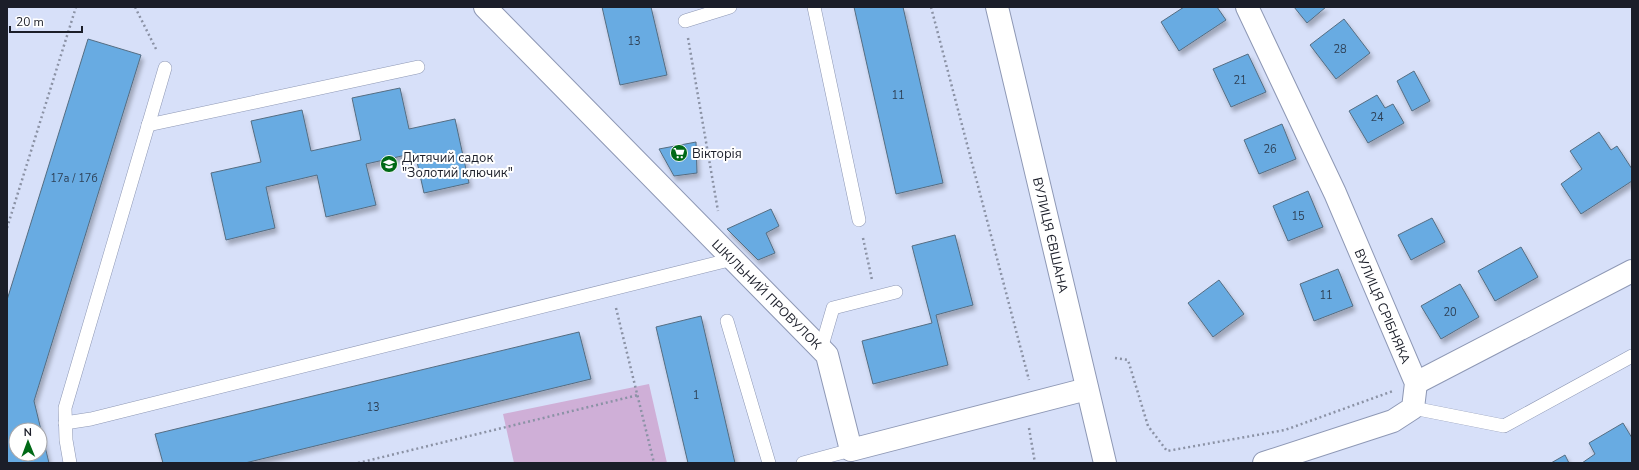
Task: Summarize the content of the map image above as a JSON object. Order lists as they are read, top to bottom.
{
  "streets": {
    "street": ["ВУЛИЦЯ ЄВШАНА", "ШКІЛЬНИЙ ПРОВУЛОК", "ВУЛИЦЯ СРІБНЯКА"]
  },
  "places": {
    "supermarket": ["Вікторія"],
    "school or university": ["Дитячий садок \"Золотий ключик\""]
  },
  "house_numbers": [
    "13",
    "28",
    "21",
    "11",
    "24",
    "26",
    "17а / 17б",
    "15",
    "11",
    "20",
    "1",
    "13"
  ],
  "scale_bar": "20 m",
  "north": "top"
}
